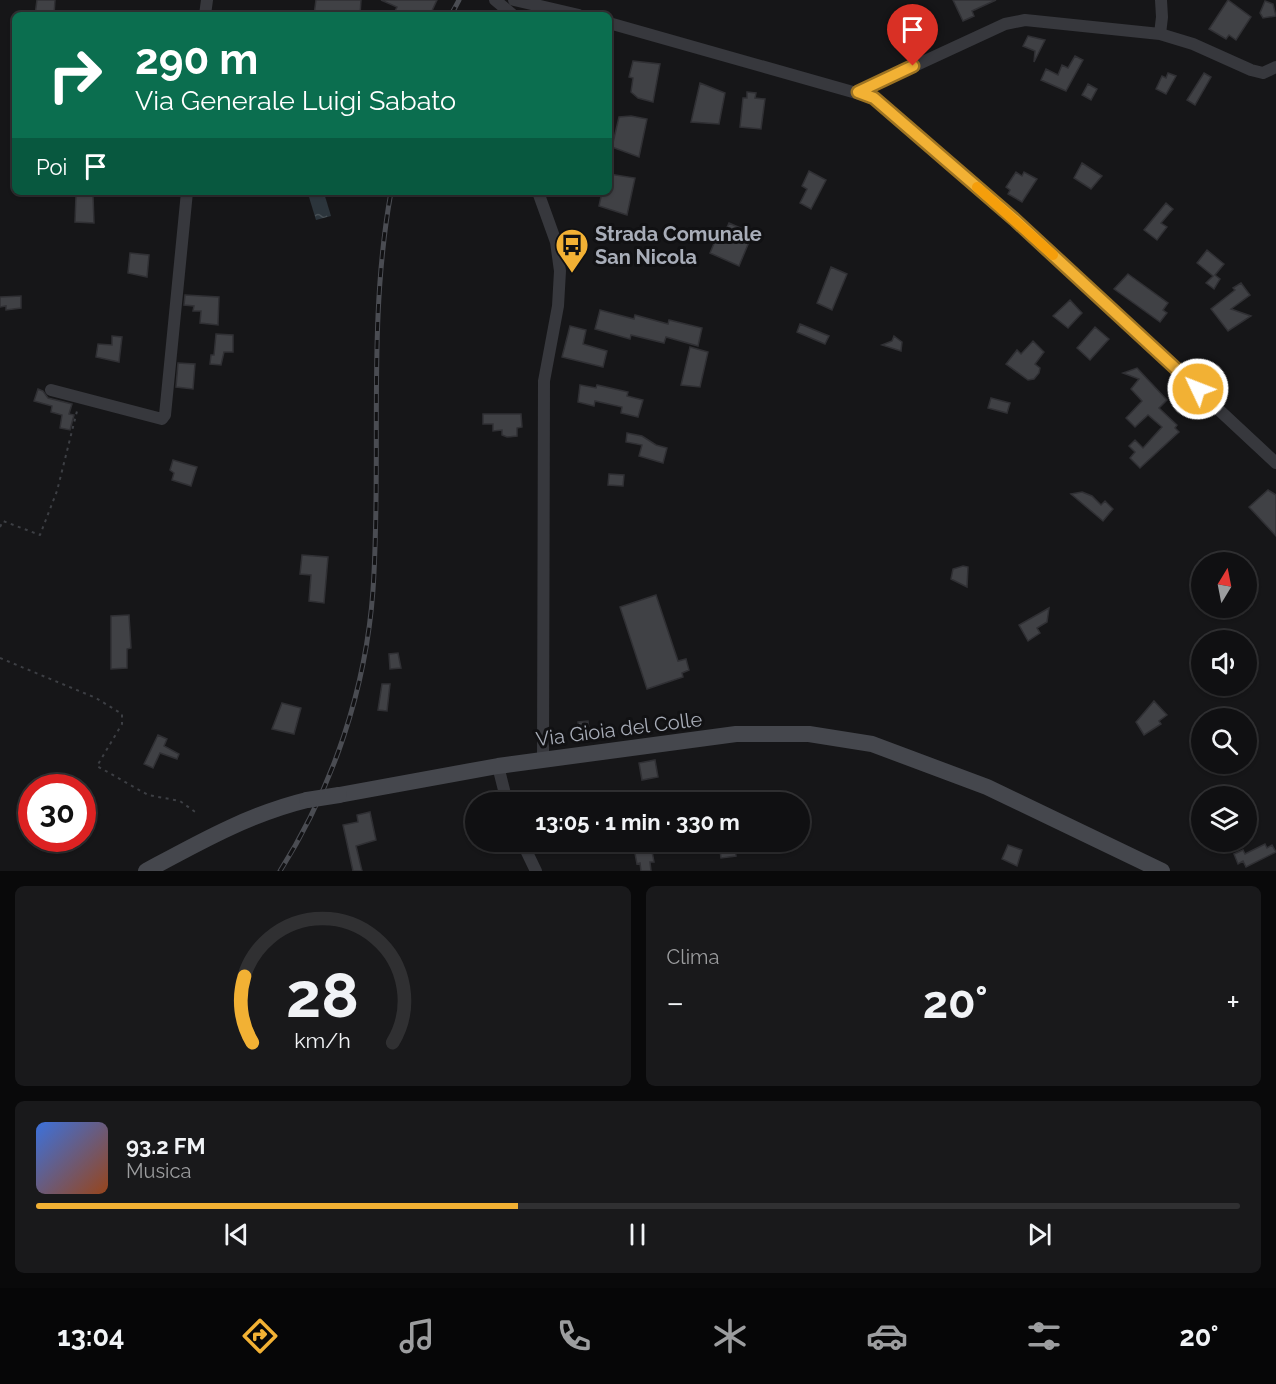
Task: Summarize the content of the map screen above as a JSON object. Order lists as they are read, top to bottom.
{
  "streets": {
    "main road": ["Via Gioia del Colle"]
  },
  "places": {
    "bus stop": ["Strada Comunale San Nicola"]
  },
  "north": "top",
  "page": {
    "turn": ["290 m", "Via Generale Luigi Sabato"],
    "then": "Poi",
    "limit": "30",
    "trip": "13:05 · 1 min · 330 m",
    "tile": "Clima",
    "heat": ["−", "20°", "+"],
    "song": ["93.2 FM", "Musica"],
    "tabs": ["13:04", "20°"],
    "gauge": ["28", "km/h"]
  }
}
